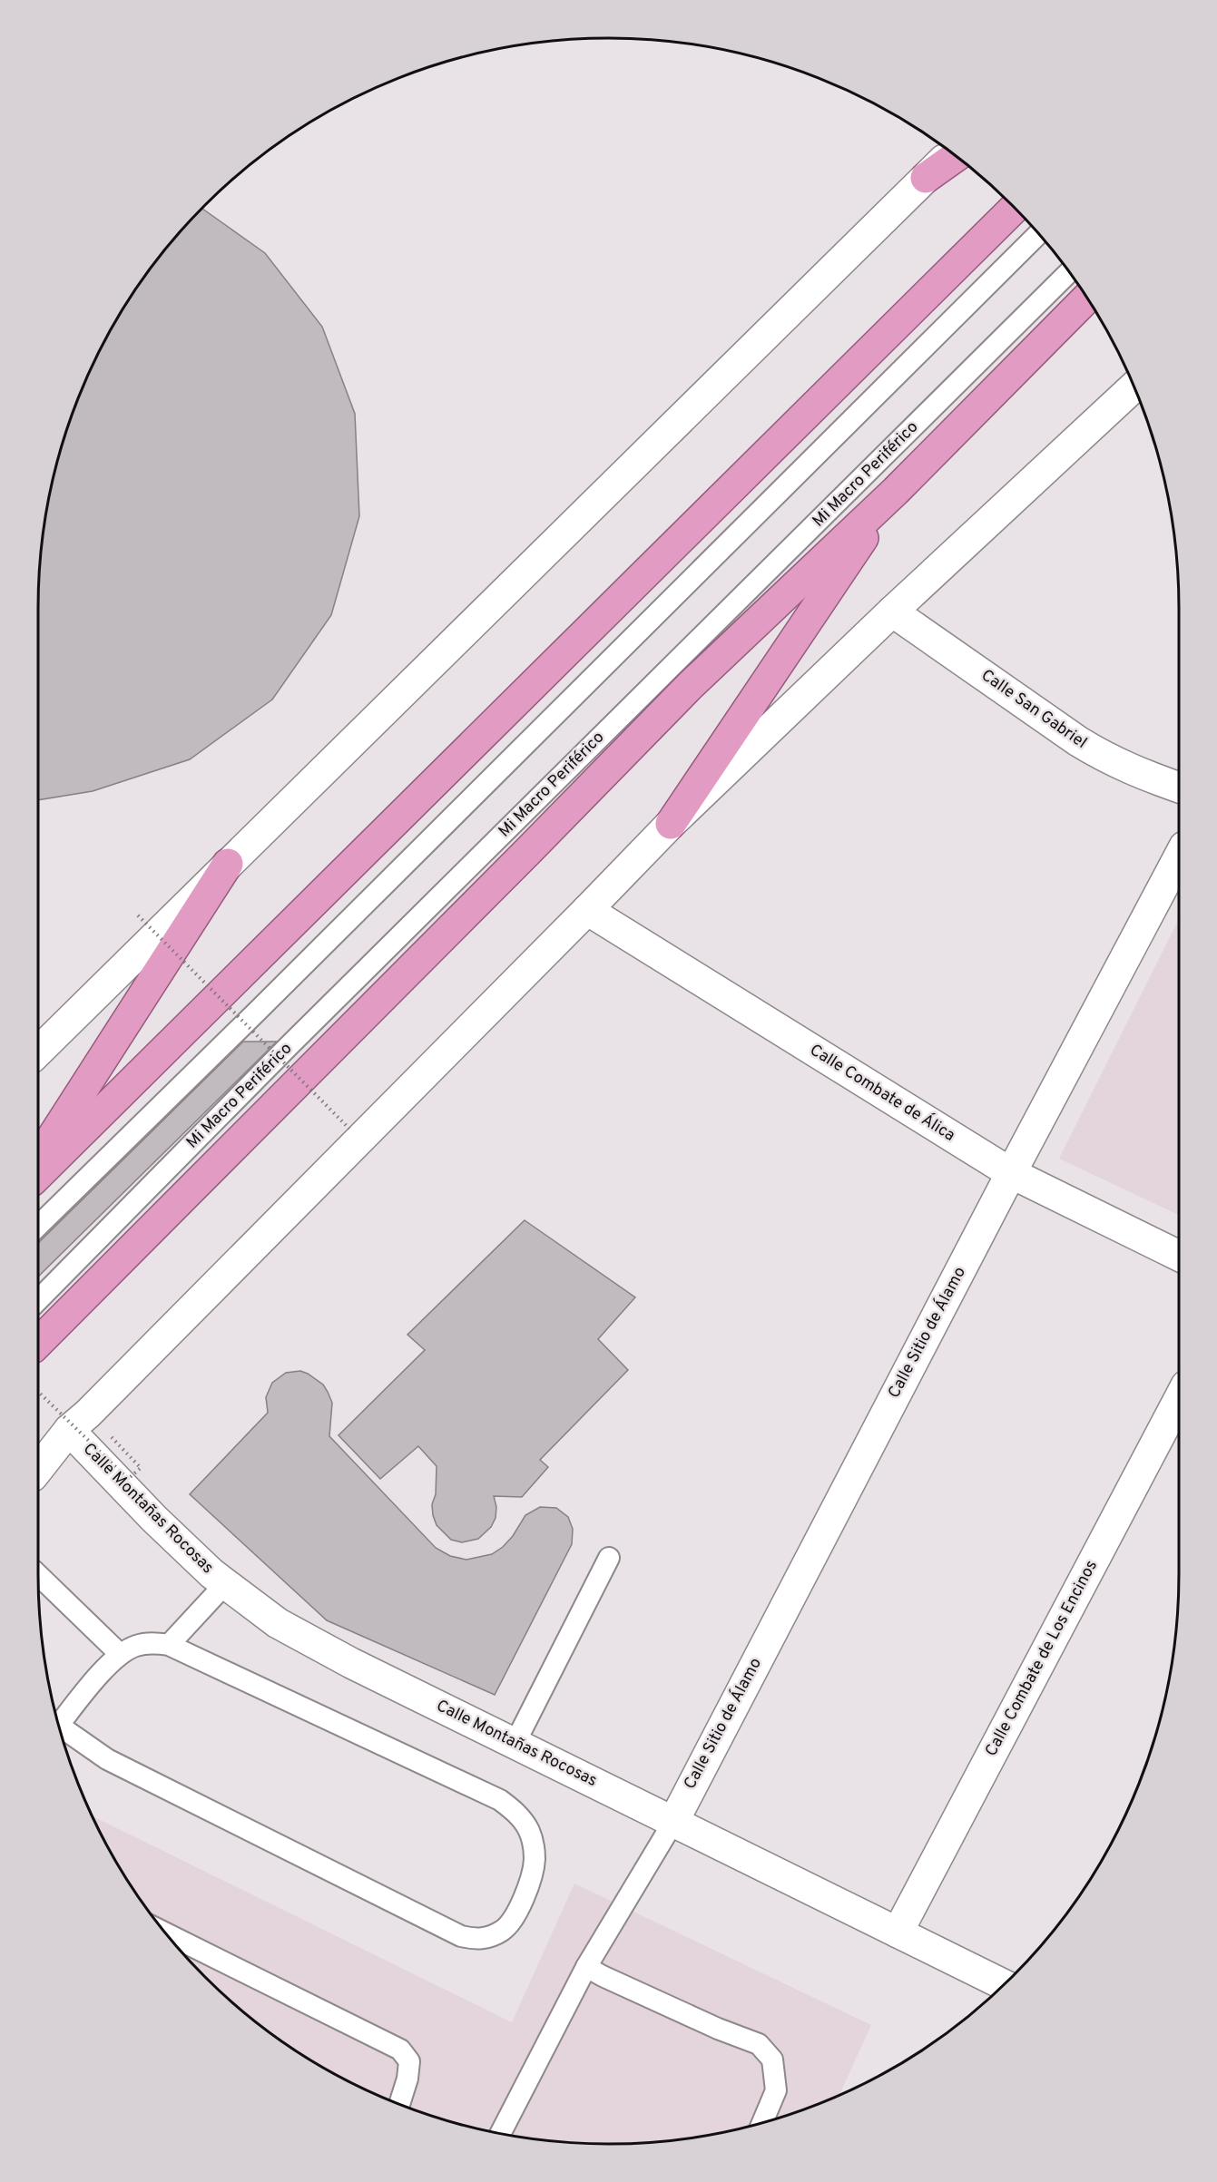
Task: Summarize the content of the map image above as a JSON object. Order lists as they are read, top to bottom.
{
  "streets": {
    "street": [
      "Calle San Gabriel",
      "Calle Combate de Álica",
      "Calle Sitio de Álamo",
      "Calle Montañas Rocosas",
      "Calle Combate de Los Encinos"
    ],
    "lane": ["Mi Macro Periférico"]
  },
  "crossings": [
    ["Calle Combate de Álica", "Calle Sitio de Álamo"],
    ["Calle Sitio de Álamo", "Calle Montañas Rocosas"],
    ["Calle Montañas Rocosas", "Calle Combate de Los Encinos"]
  ]
}
